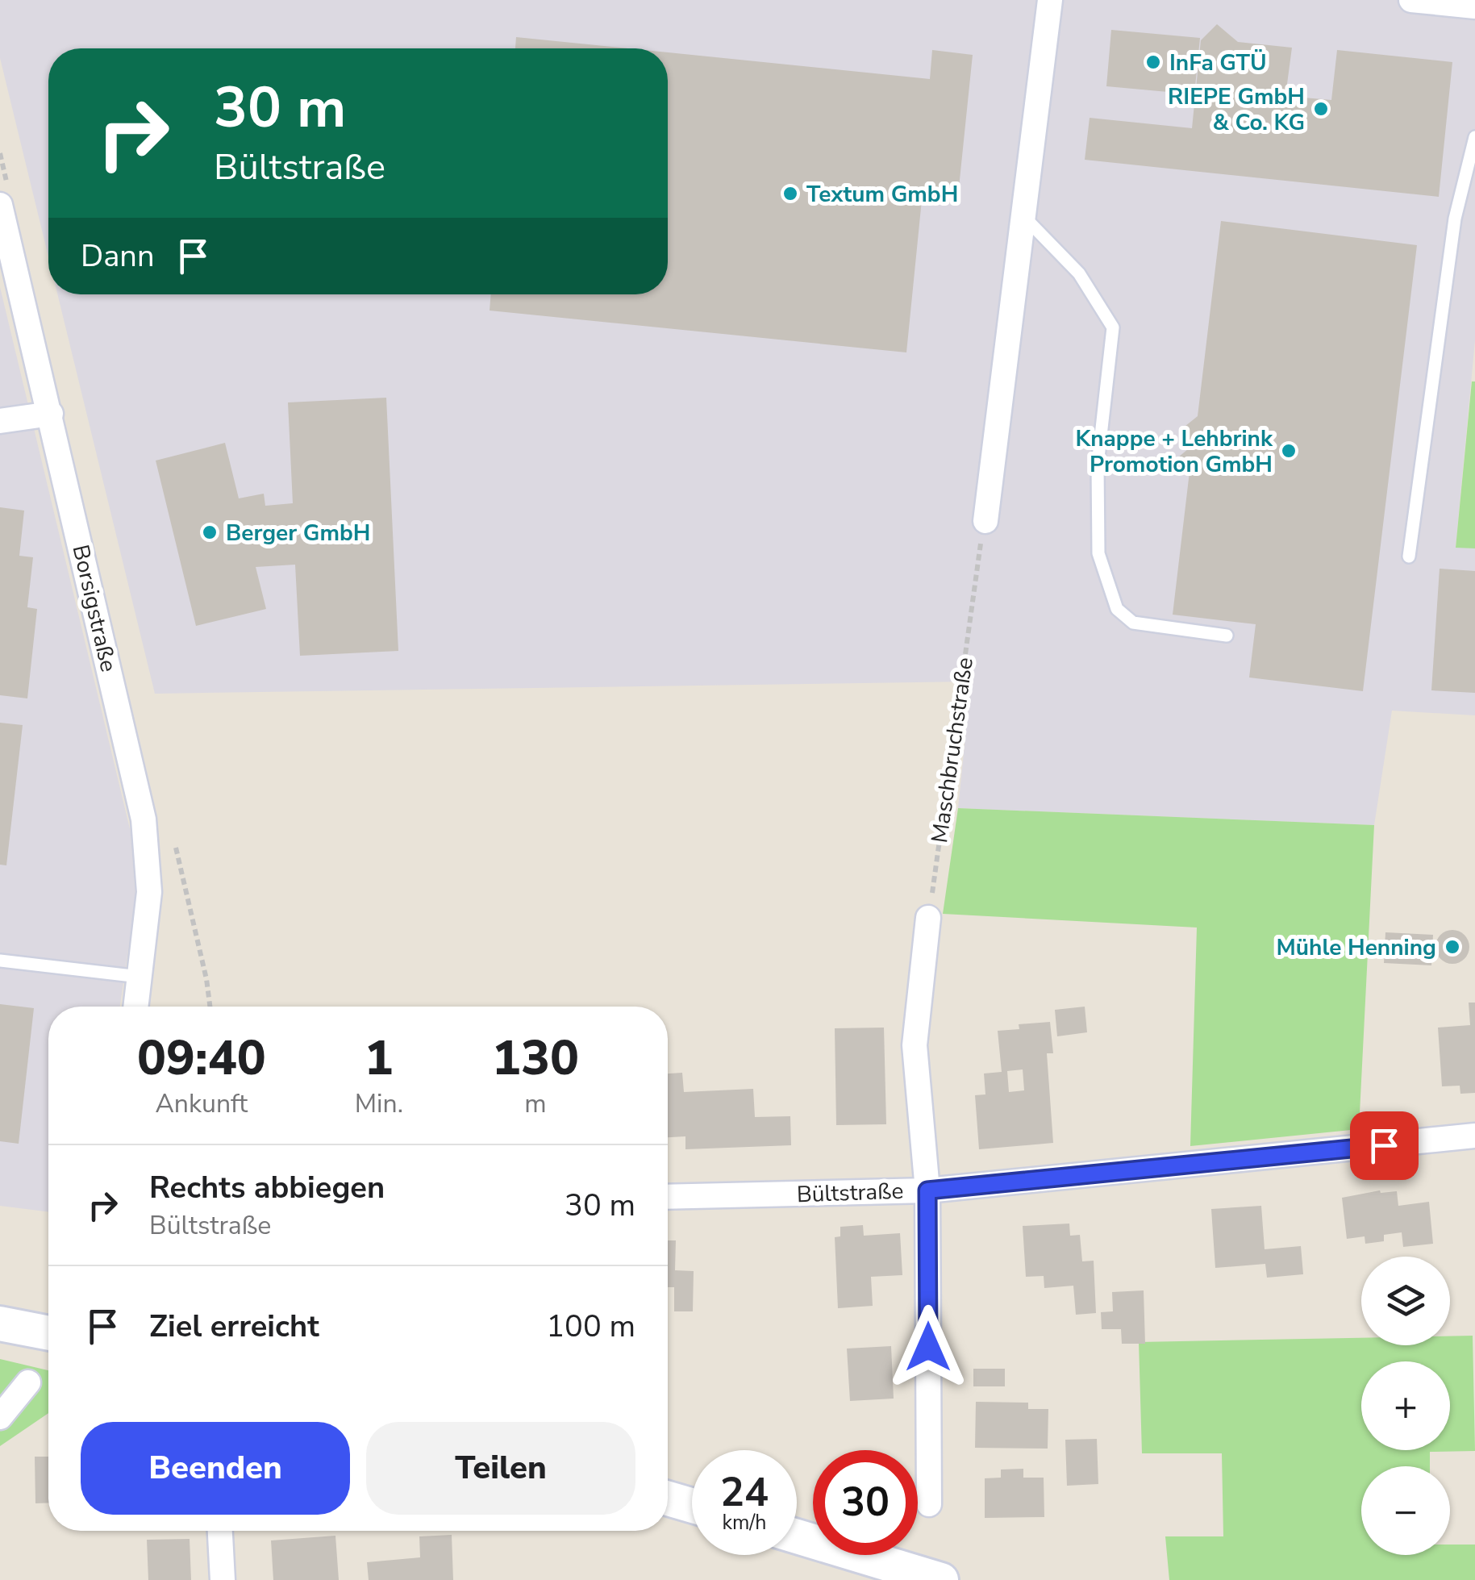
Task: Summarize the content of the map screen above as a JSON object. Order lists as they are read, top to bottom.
{
  "streets": {
    "street": ["Borsigstraße", "Bültstraße"],
    "path": ["Maschbruchstraße"]
  },
  "places": [
    "InFa GTÜ",
    "RIEPE GmbH & Co. KG",
    "Textum GmbH",
    "Knappe + Lehbrink Promotion GmbH",
    "Berger GmbH",
    "Mühle Henning"
  ],
  "page": {
    "turn": ["30 m", "Bültstraße"],
    "then": "Dann",
    "eta": [
      "09:40",
      "Ankunft",
      "1",
      "Min.",
      "130",
      "m"
    ],
    "list": [
      {
        "name": "Rechts abbiegen",
        "note": "Bültstraße",
        "value": "30 m"
      },
      {
        "name": "Ziel erreicht",
        "value": "100 m"
      }
    ],
    "map_buttons": ["+", "−"],
    "buttons": ["Beenden", "Teilen"],
    "speed": "24 km/h",
    "limit": "30"
  }
}
